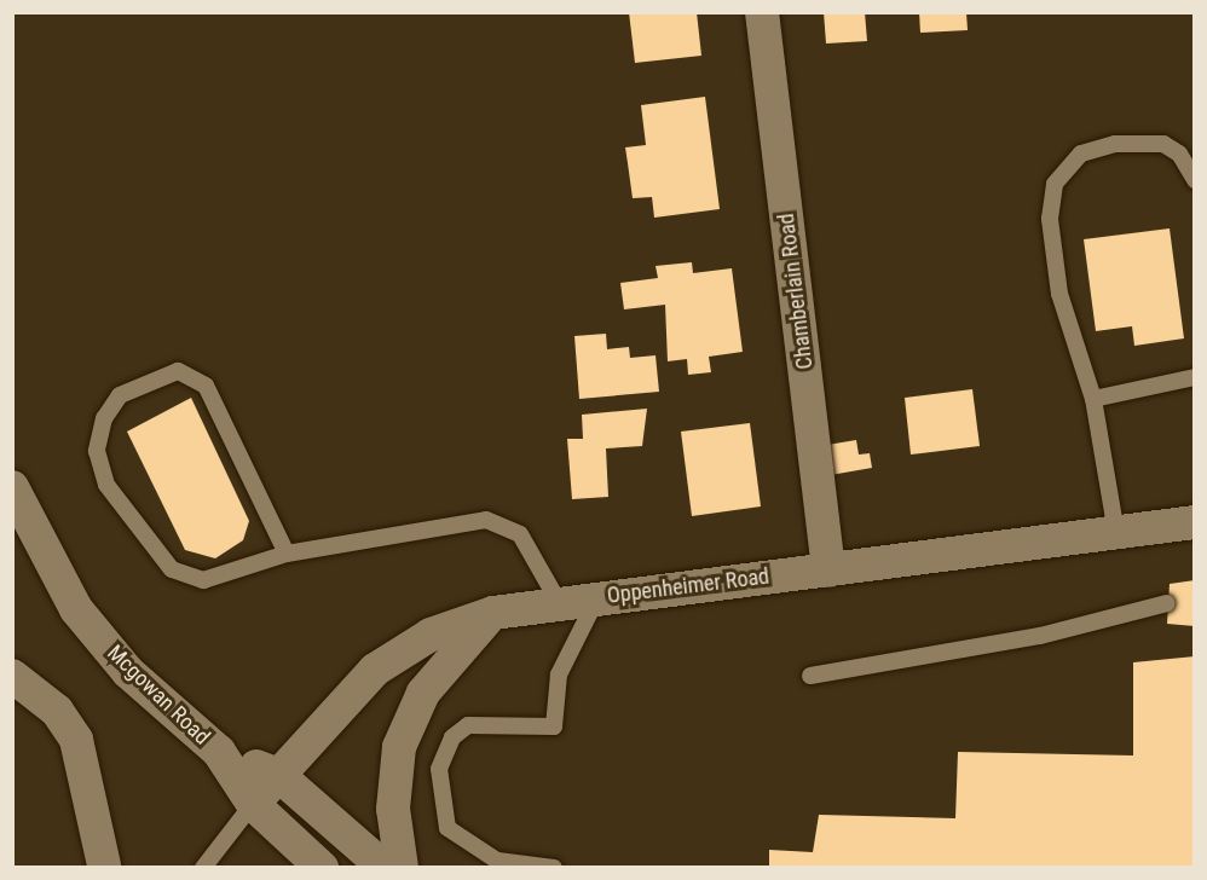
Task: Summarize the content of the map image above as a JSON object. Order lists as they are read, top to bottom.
{
  "streets": {
    "street": ["Chamberlain Road", "Oppenheimer Road", "Mcgowan Road"]
  },
  "crossings": [
    ["Chamberlain Road", "Oppenheimer Road"],
    ["Oppenheimer Road", "Mcgowan Road"]
  ]
}
